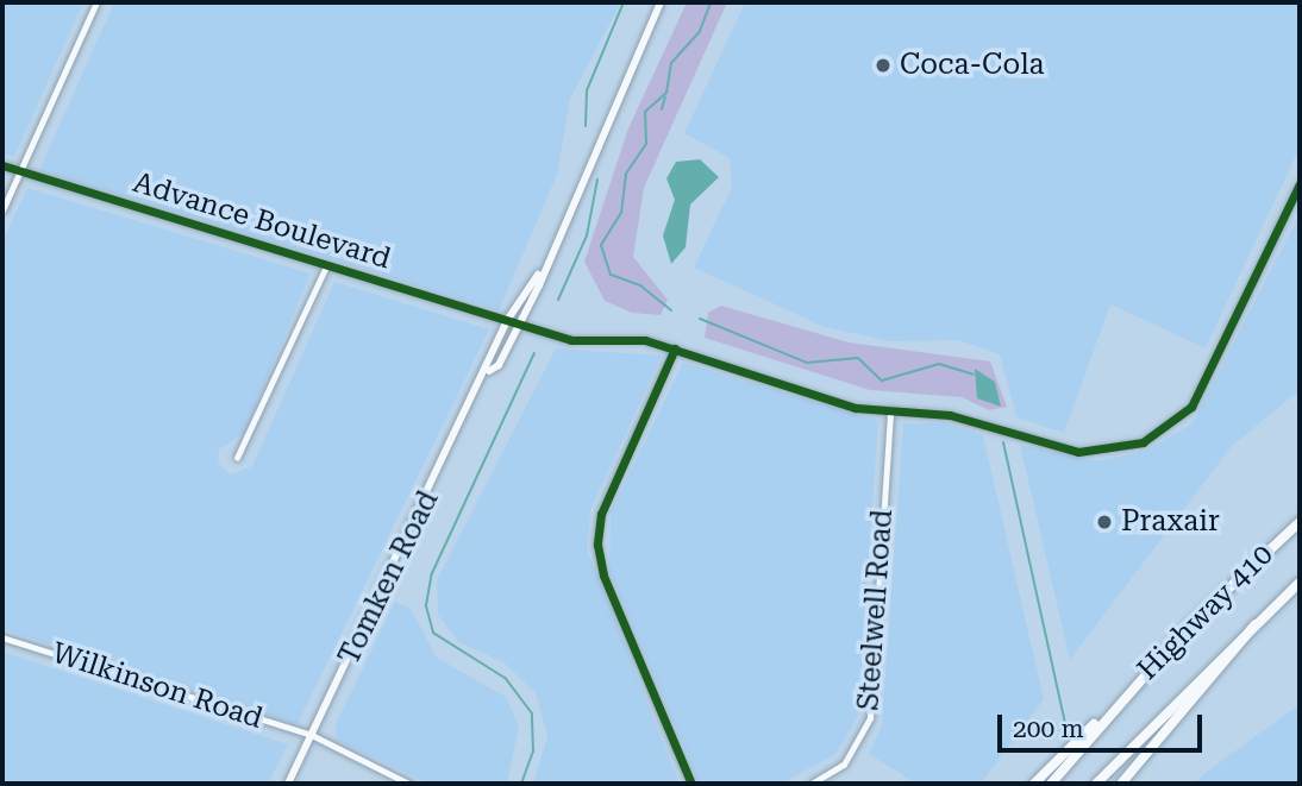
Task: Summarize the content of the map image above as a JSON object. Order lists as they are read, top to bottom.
{
  "streets": {
    "highway": ["Highway 410"],
    "main road": ["Tomken Road"],
    "street": ["Advance Boulevard", "Steelwell Road", "Wilkinson Road"]
  },
  "crossings": [
    ["Advance Boulevard", "Tomken Road"],
    ["Advance Boulevard", "Steelwell Road"],
    ["Tomken Road", "Wilkinson Road"]
  ],
  "places": ["Coca-Cola", "Praxair"],
  "scale_bar": "200 m"
}
